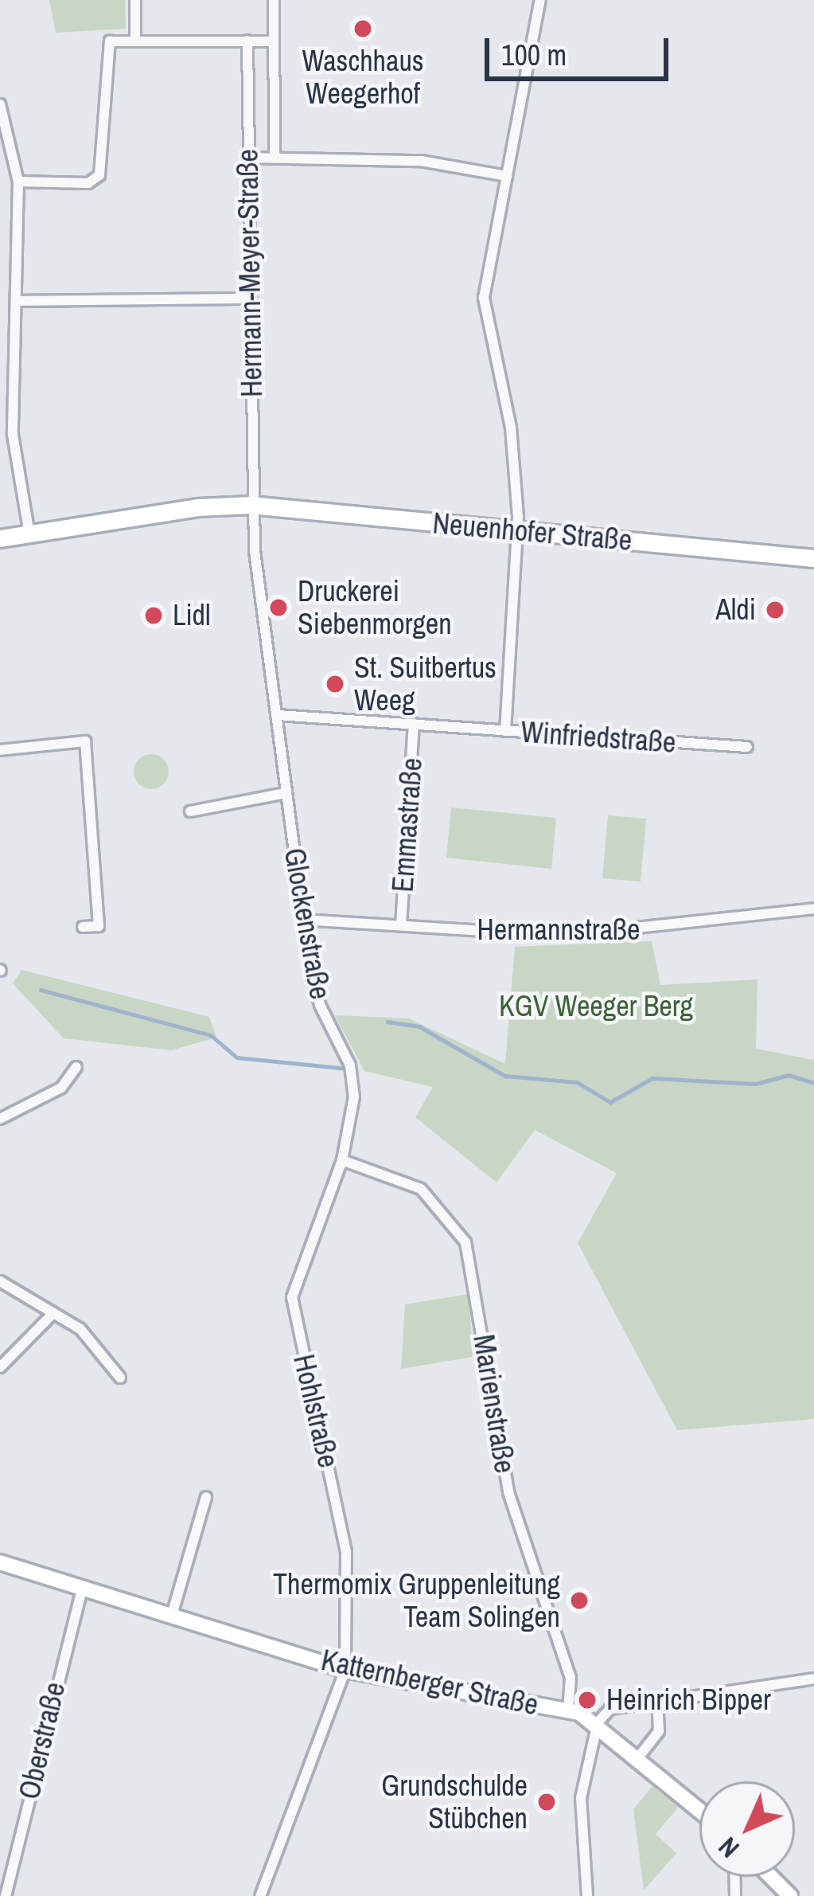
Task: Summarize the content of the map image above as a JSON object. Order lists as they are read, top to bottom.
{
  "streets": {
    "main road": ["Neuenhofer Straße"],
    "street": [
      "Hermann-Meyer-Straße",
      "Winfriedstraße",
      "Emmastraße",
      "Glockenstraße",
      "Hermannstraße",
      "Marienstraße",
      "Hohlstraße",
      "Katternberger Straße",
      "Oberstraße"
    ]
  },
  "crossings": [
    ["Hermann-Meyer-Straße", "Neuenhofer Straße"],
    ["Hermann-Meyer-Straße", "Glockenstraße"],
    ["Neuenhofer Straße", "Glockenstraße"],
    ["Winfriedstraße", "Emmastraße"],
    ["Winfriedstraße", "Glockenstraße"],
    ["Emmastraße", "Hermannstraße"],
    ["Glockenstraße", "Hermannstraße"],
    ["Glockenstraße", "Marienstraße"],
    ["Glockenstraße", "Hohlstraße"],
    ["Marienstraße", "Hohlstraße"],
    ["Marienstraße", "Katternberger Straße"],
    ["Hohlstraße", "Katternberger Straße"],
    ["Katternberger Straße", "Oberstraße"]
  ],
  "parks": ["KGV Weeger Berg"],
  "places": [
    "Waschhaus Weegerhof",
    "Druckerei Siebenmorgen",
    "Aldi",
    "Lidl",
    "St. Suitbertus Weeg",
    "Thermomix Gruppenleitung Team Solingen",
    "Heinrich Bipper",
    "Grundschulde Stübchen"
  ],
  "scale_bar": "100 m",
  "north": "bottom left"
}
